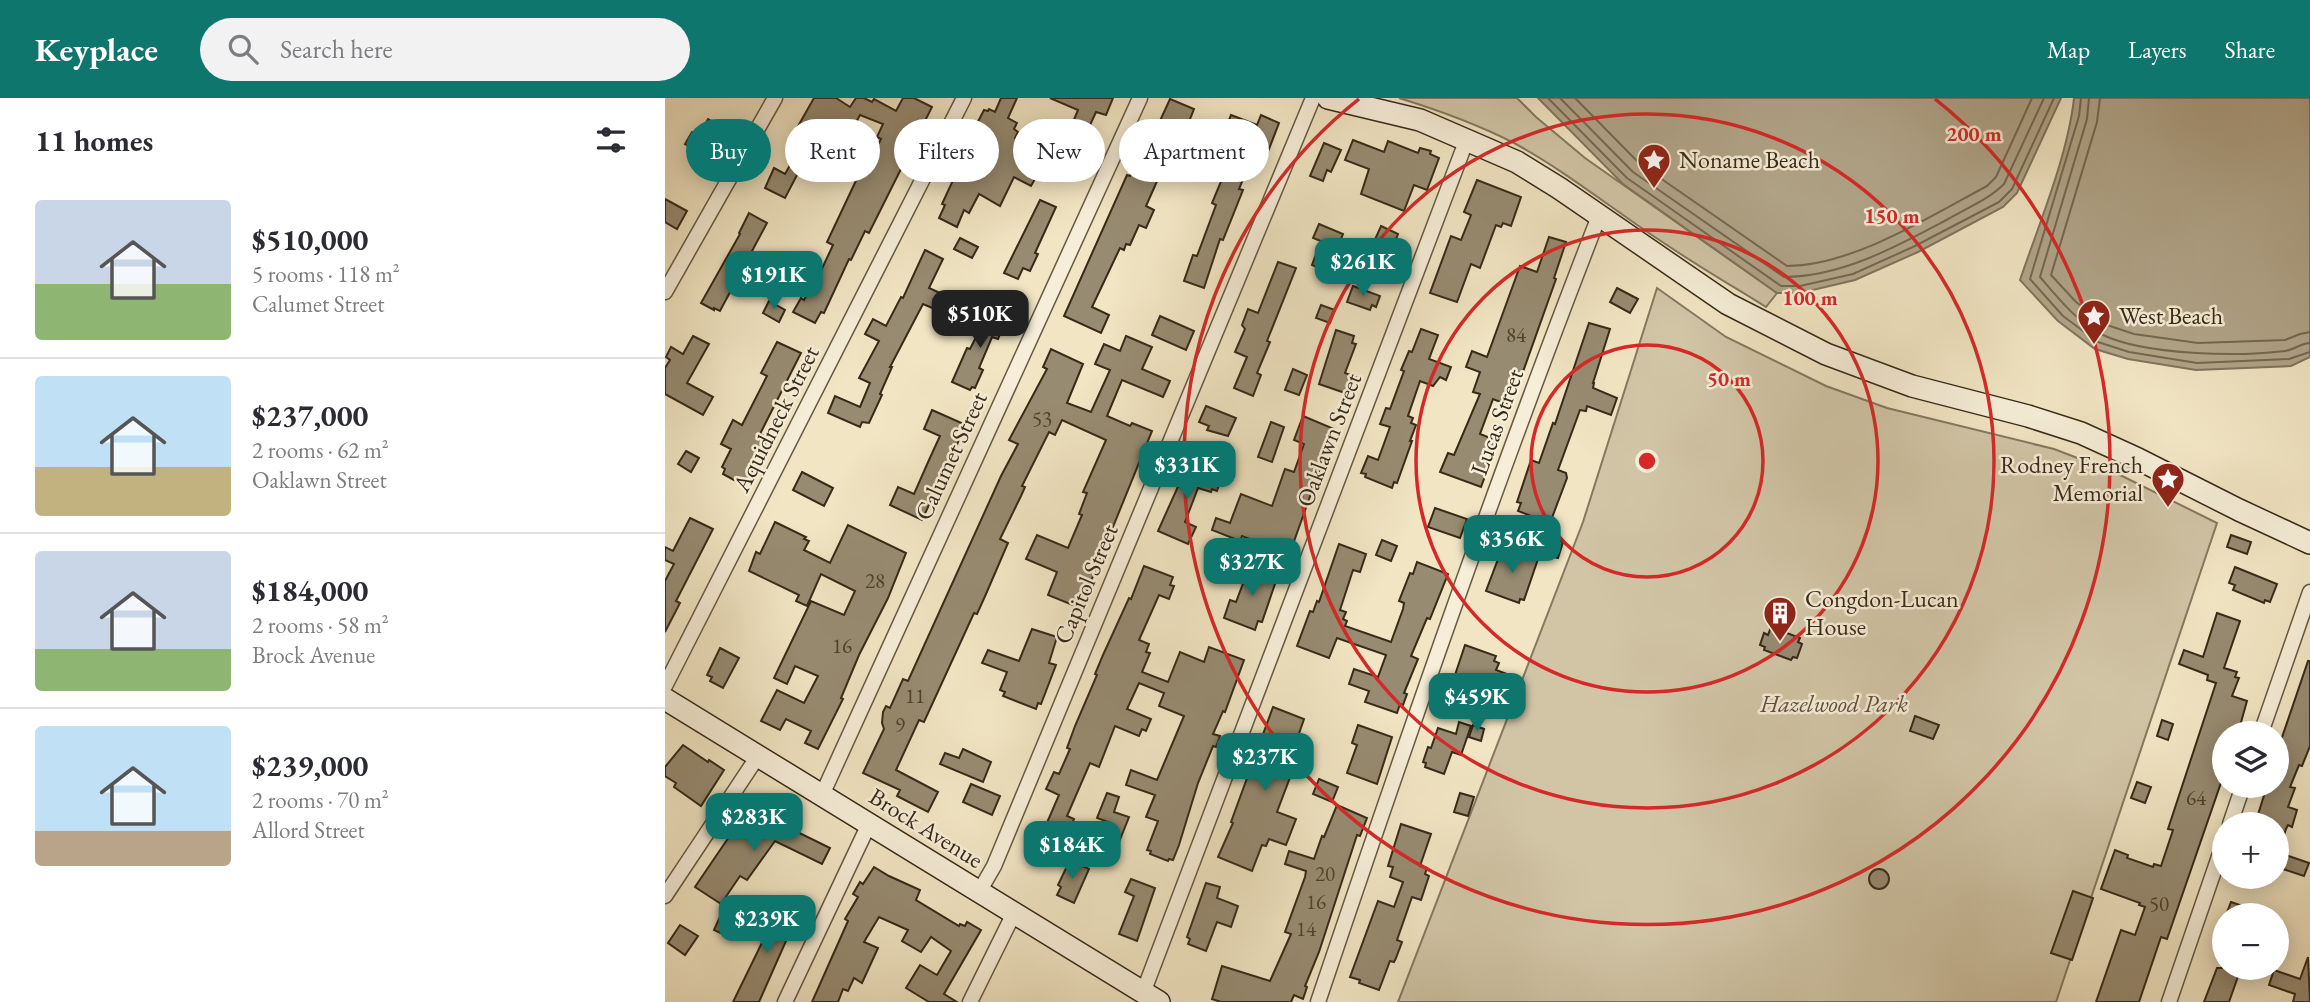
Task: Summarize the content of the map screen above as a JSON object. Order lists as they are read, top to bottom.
{
  "streets": {
    "main road": ["Brock Avenue"],
    "street": [
      "Aquidneck Street",
      "Lucas Street",
      "Oaklawn Street",
      "Calumet Street",
      "Capitol Street"
    ]
  },
  "crossings": [
    ["Oaklawn Street", "Brock Avenue"],
    ["Calumet Street", "Brock Avenue"],
    ["Capitol Street", "Brock Avenue"]
  ],
  "parks": ["Hazelwood Park"],
  "places": {
    "place": ["Noname Beach", "West Beach", "Rodney French Memorial"],
    "building": ["Congdon-Lucan House"]
  },
  "house_numbers": [
    "84",
    "53",
    "28",
    "16",
    "11",
    "9",
    "64",
    "20",
    "16",
    "50",
    "14"
  ],
  "page": {
    "header": "Keyplace",
    "search": "Search here",
    "nav": ["Map", "Layers", "Share"],
    "heading": "11 homes",
    "chip": [
      "Buy",
      "Rent",
      "Filters",
      "New",
      "Apartment"
    ],
    "list": [
      {
        "name": "$510,000",
        "note": "5 rooms · 118 m² · Calumet Street"
      },
      {
        "name": "$237,000",
        "note": "2 rooms · 62 m² · Oaklawn Street"
      },
      {
        "name": "$184,000",
        "note": "2 rooms · 58 m² · Brock Avenue"
      },
      {
        "name": "$239,000",
        "note": "2 rooms · 70 m² · Allord Street"
      }
    ],
    "price": [
      "$261K",
      "$191K",
      "$510K",
      "$331K",
      "$356K",
      "$327K",
      "$459K",
      "$237K",
      "$283K",
      "$184K",
      "$239K"
    ],
    "map_buttons": ["+", "−"]
  },
  "rings": [
    "200 m",
    "150 m",
    "100 m",
    "50 m"
  ]
}
